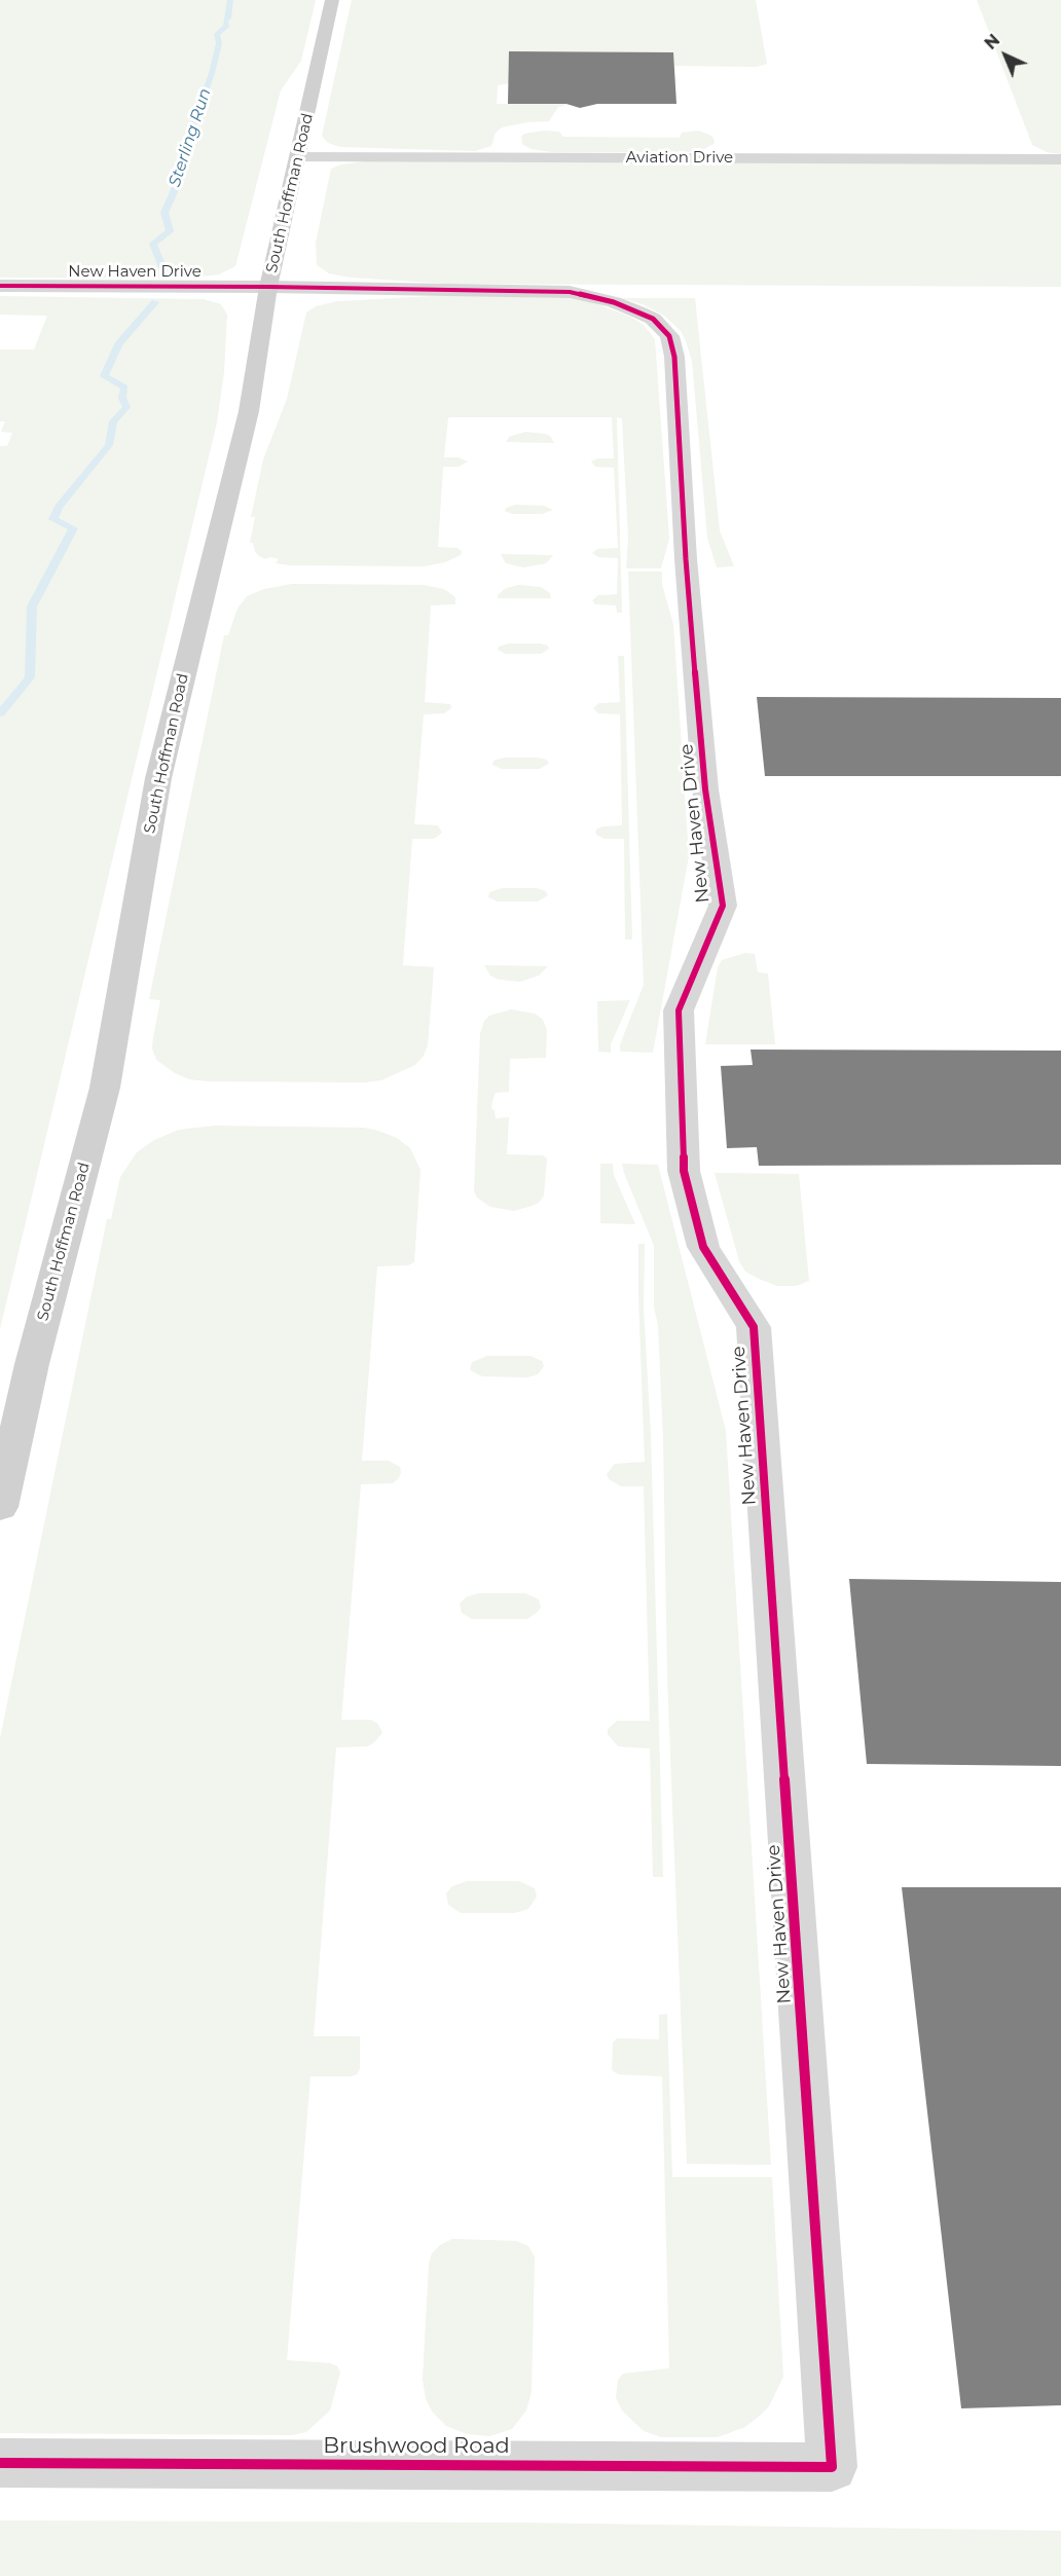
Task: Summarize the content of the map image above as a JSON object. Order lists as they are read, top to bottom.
{
  "streets": {
    "street": [
      "Aviation Drive",
      "South Hoffman Road",
      "New Haven Drive",
      "Brushwood Road"
    ]
  },
  "crossings": [
    ["Aviation Drive", "South Hoffman Road"],
    ["South Hoffman Road", "New Haven Drive"],
    ["New Haven Drive", "Brushwood Road"]
  ],
  "water": ["Sterling Run"],
  "north": "top left"
}
